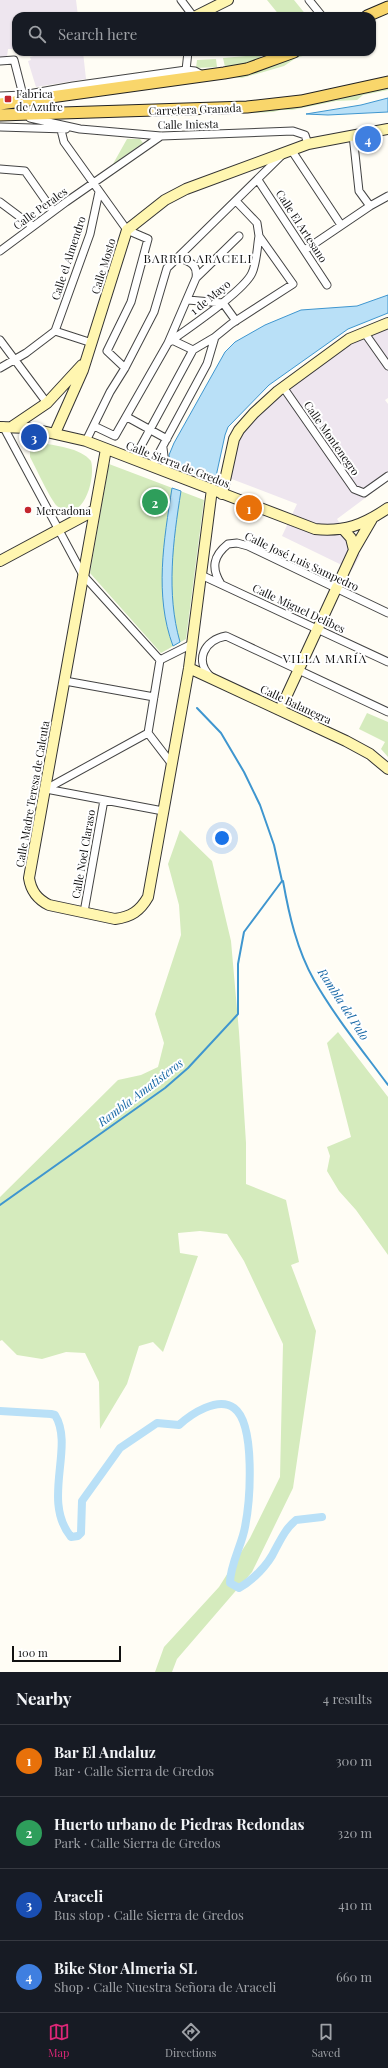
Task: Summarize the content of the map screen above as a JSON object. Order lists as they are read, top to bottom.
{
  "streets": {
    "main road": ["Carretera Granada"],
    "street": [
      "Calle Iniesta",
      "Calle Perales",
      "Calle El Artesano",
      "Calle el Almendro",
      "Calle Mosto",
      "1 de Mayo",
      "Calle Montenegro",
      "Calle Sierra de Gredos",
      "Calle José Luis Sampedro",
      "Calle Miguel Delibes",
      "Calle Balanegra",
      "Calle Madre Teresa de Calcuta",
      "Calle Noel Claraso"
    ]
  },
  "crossings": [
    ["Carretera Granada", "Calle Iniesta"],
    ["Calle Iniesta", "Calle Perales"],
    ["Calle Iniesta", "Calle Mosto"],
    ["Calle Mosto", "Calle Sierra de Gredos"],
    ["Calle Sierra de Gredos", "Calle Madre Teresa de Calcuta"],
    ["Calle José Luis Sampedro", "Calle Miguel Delibes"],
    ["Calle Miguel Delibes", "Calle Madre Teresa de Calcuta"],
    ["Calle Balanegra", "Calle Madre Teresa de Calcuta"],
    ["Calle Madre Teresa de Calcuta", "Calle Noel Claraso"]
  ],
  "districts": ["BARRIO ARACELI", "VILLA MARÍA"],
  "water": ["Rambla del Palo", "Rambla Amatisteros"],
  "places": {
    "transit": ["Fabrica de Azufre"],
    "other": ["Mercadona"]
  },
  "scale_bar": "100 m",
  "page": {
    "search": "Search here",
    "pins": [
      "4",
      "3",
      "2",
      "1"
    ],
    "scale": "100 m",
    "heading": ["Nearby", "4 results"],
    "list": [
      {
        "mark": "1",
        "name": "Bar El Andaluz",
        "note": "Bar · Calle Sierra de Gredos",
        "value": "300 m"
      },
      {
        "mark": "2",
        "name": "Huerto urbano de Piedras Redondas",
        "note": "Park · Calle Sierra de Gredos",
        "value": "320 m"
      },
      {
        "mark": "3",
        "name": "Araceli",
        "note": "Bus stop · Calle Sierra de Gredos",
        "value": "410 m"
      },
      {
        "mark": "4",
        "name": "Bike Stor Almeria SL",
        "note": "Shop · Calle Nuestra Señora de Araceli",
        "value": "660 m"
      }
    ],
    "nav": ["Map", "Directions", "Saved"]
  }
}
